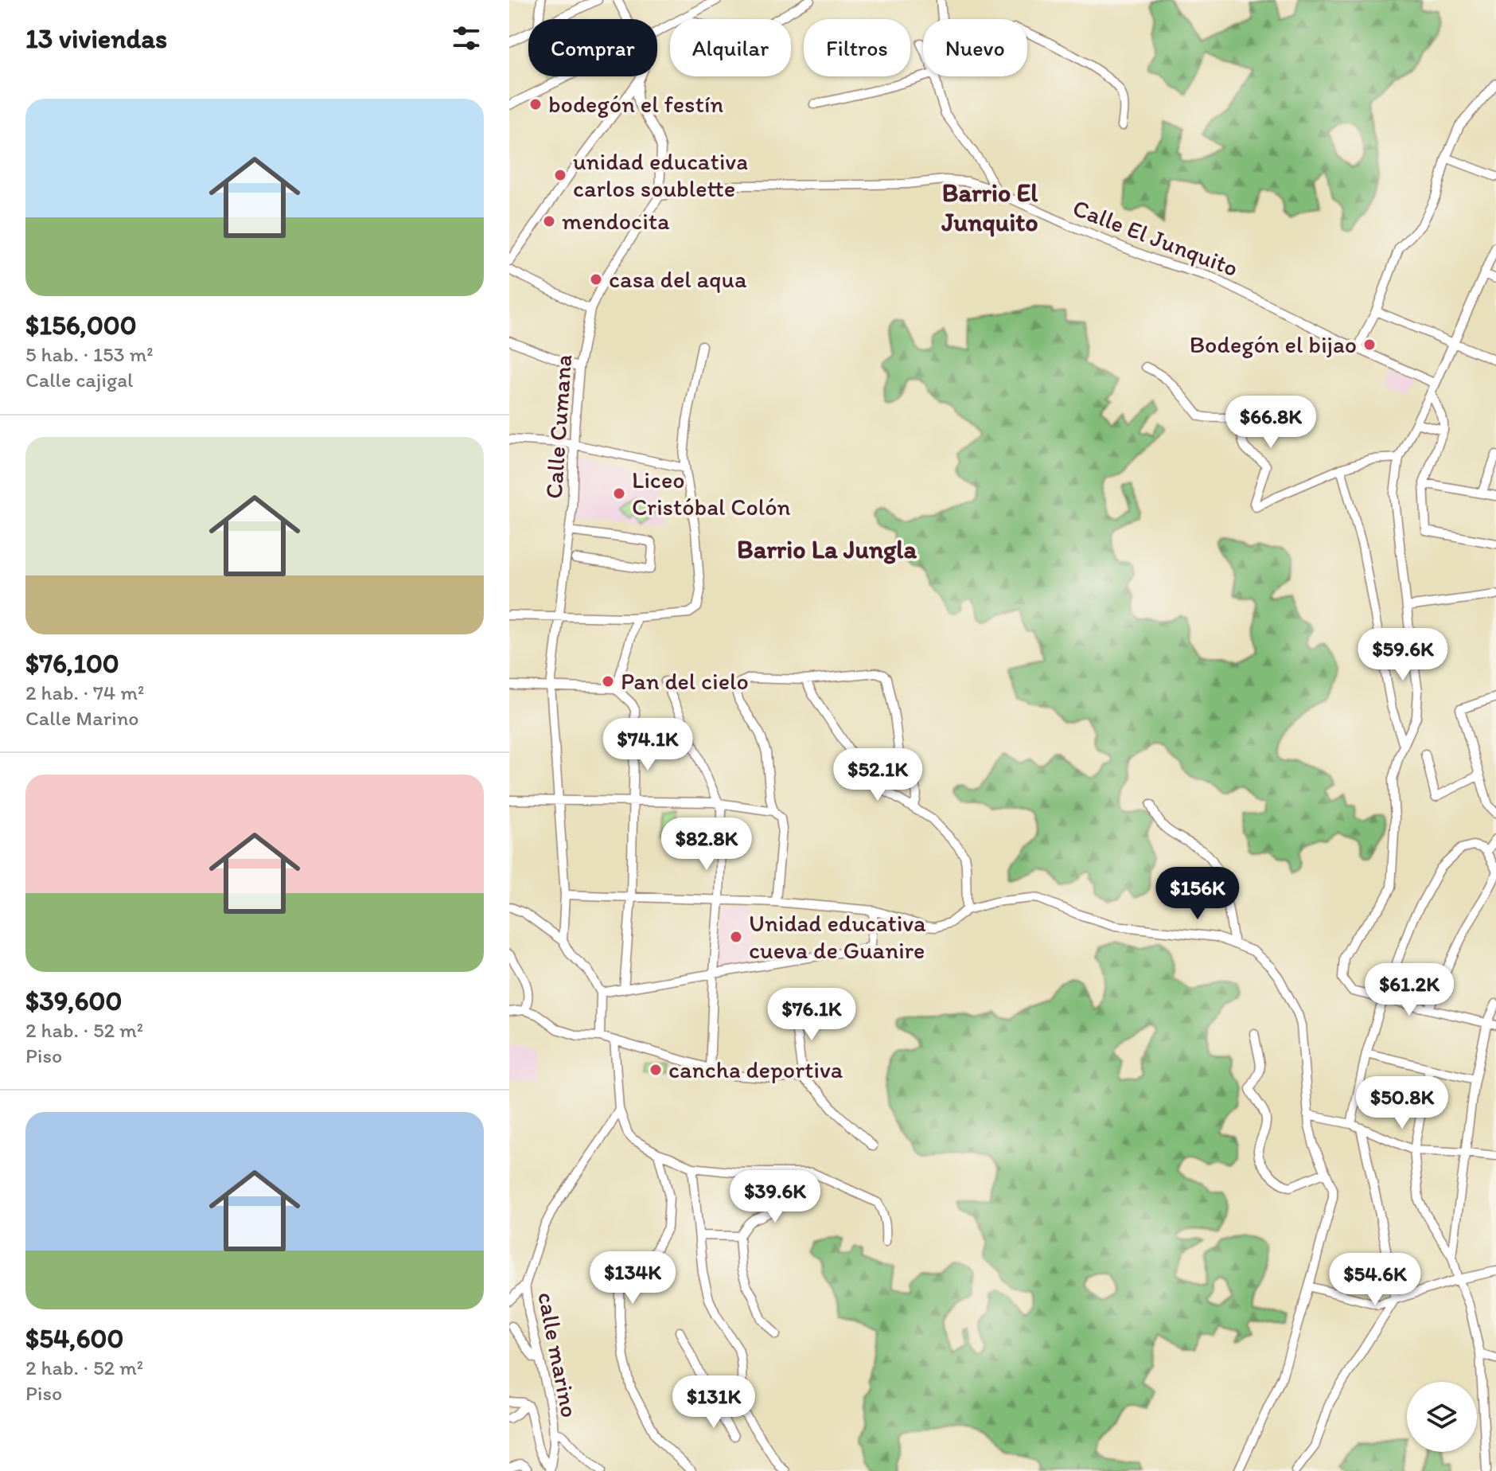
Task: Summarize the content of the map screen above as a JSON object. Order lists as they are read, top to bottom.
{
  "streets": {
    "street": ["Calle El Junquito", "Calle Cumana", "calle marino"]
  },
  "crossings": [
    ["Calle El Junquito", "Calle Cumana"]
  ],
  "districts": ["Barrio El Junquito", "Barrio La Jungla"],
  "places": [
    "bodegón el festín",
    "unidad educativa carlos soublette",
    "mendocita",
    "casa del aqua",
    "Bodegón el bijao",
    "Liceo Cristóbal Colón",
    "Pan del cielo",
    "Unidad educativa cueva de Guanire",
    "cancha deportiva"
  ],
  "page": {
    "heading": "13 viviendas",
    "chip": [
      "Comprar",
      "Alquilar",
      "Filtros",
      "Nuevo"
    ],
    "list": [
      {
        "name": "$156,000",
        "note": "5 hab. · 153 m² · Calle cajigal"
      },
      {
        "name": "$76,100",
        "note": "2 hab. · 74 m² · Calle Marino"
      },
      {
        "name": "$39,600",
        "note": "2 hab. · 52 m² · Piso"
      },
      {
        "name": "$54,600",
        "note": "2 hab. · 52 m² · Piso"
      }
    ],
    "price": [
      "$66.8K",
      "$59.6K",
      "$74.1K",
      "$52.1K",
      "$82.8K",
      "$156K",
      "$61.2K",
      "$76.1K",
      "$50.8K",
      "$39.6K",
      "$134K",
      "$54.6K",
      "$131K"
    ]
  }
}
